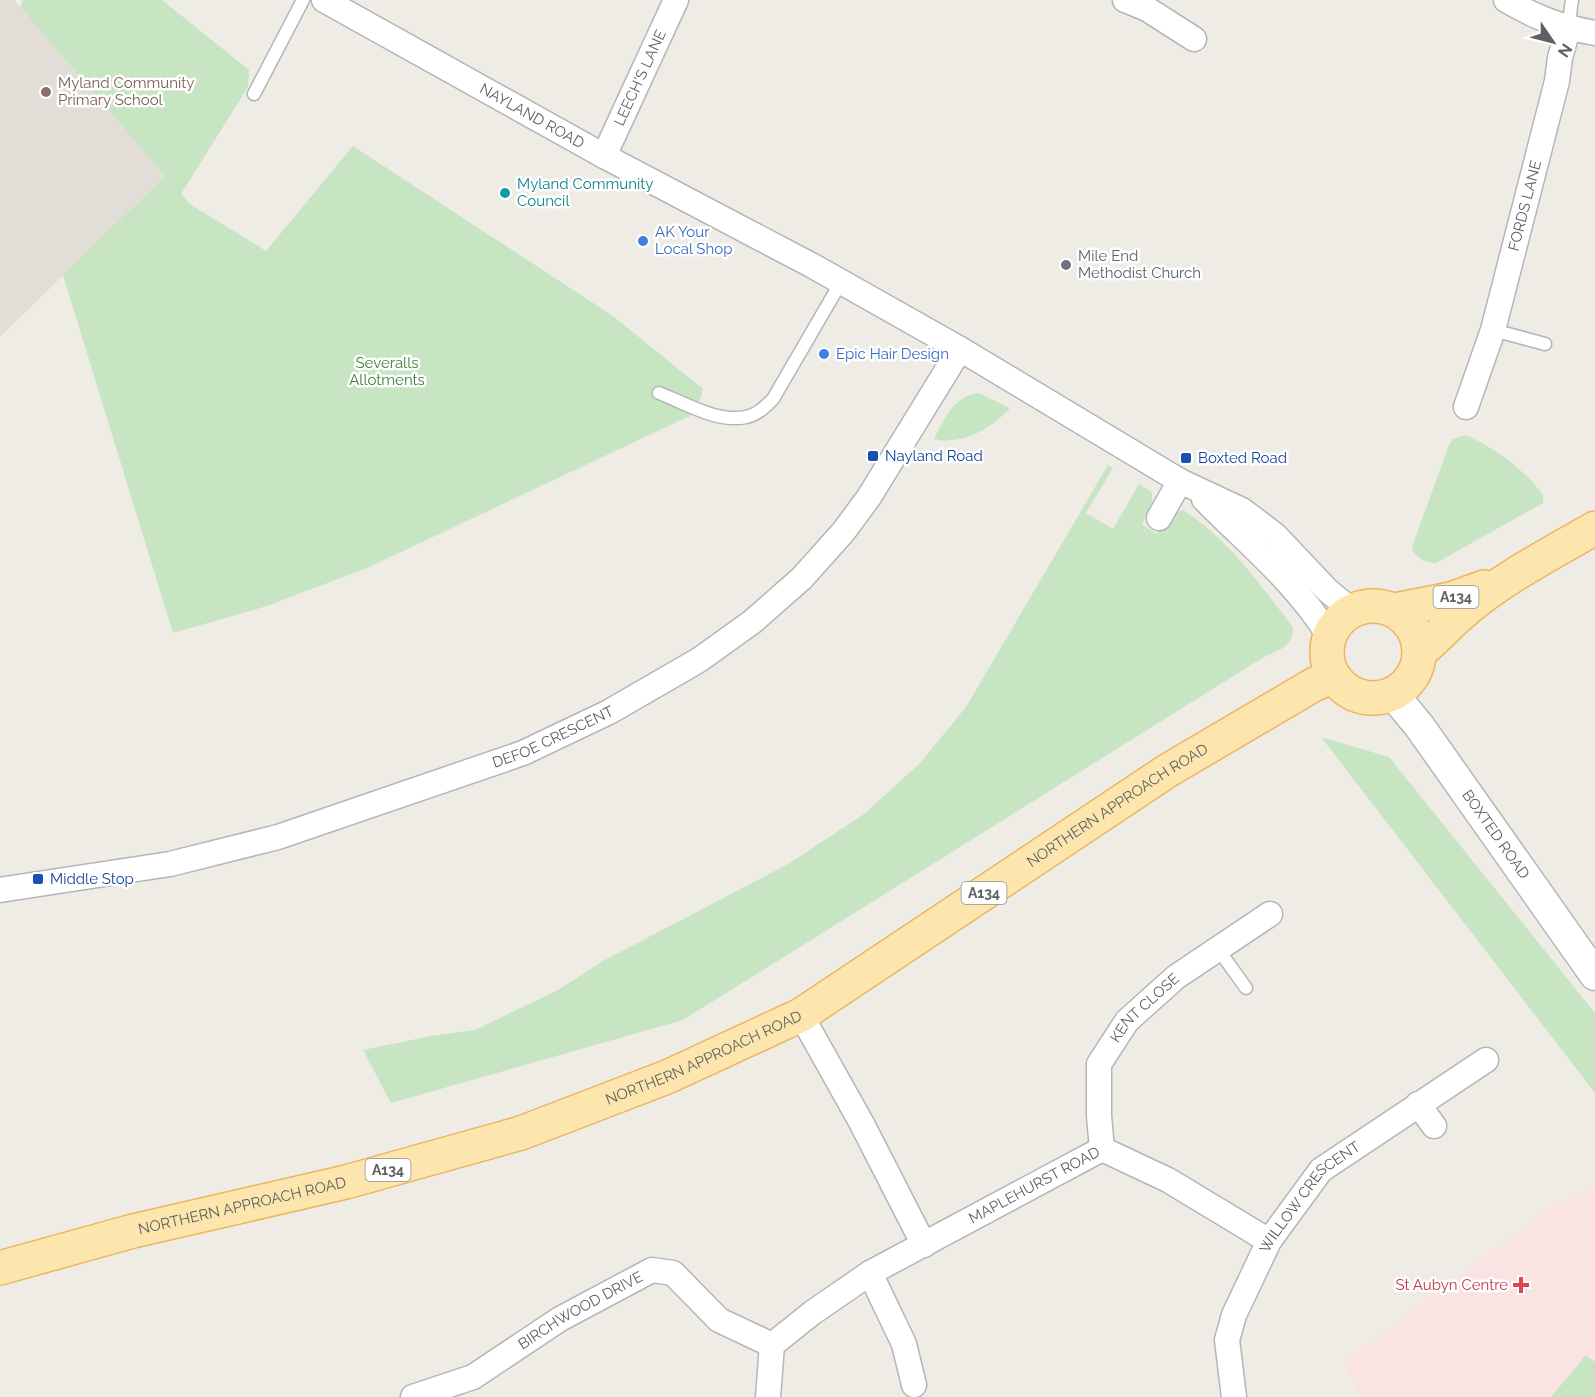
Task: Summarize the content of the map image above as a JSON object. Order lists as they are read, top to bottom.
{
  "streets": {
    "main road": ["A134", "NORTHERN APPROACH ROAD"],
    "street": [
      "LEECH'S LANE",
      "NAYLAND ROAD",
      "FORDS LANE",
      "DEFOE CRESCENT",
      "BOXTED ROAD",
      "KENT CLOSE",
      "MAPLEHURST ROAD",
      "WILLOW CRESCENT",
      "BIRCHWOOD DRIVE"
    ]
  },
  "crossings": [
    ["LEECH'S LANE", "NAYLAND ROAD"],
    ["NAYLAND ROAD", "A134"],
    ["NAYLAND ROAD", "DEFOE CRESCENT"],
    ["NAYLAND ROAD", "NORTHERN APPROACH ROAD"],
    ["NAYLAND ROAD", "BOXTED ROAD"],
    ["A134", "NORTHERN APPROACH ROAD"],
    ["A134", "BOXTED ROAD"],
    ["NORTHERN APPROACH ROAD", "BOXTED ROAD"],
    ["KENT CLOSE", "MAPLEHURST ROAD"],
    ["MAPLEHURST ROAD", "WILLOW CRESCENT"],
    ["MAPLEHURST ROAD", "BIRCHWOOD DRIVE"]
  ],
  "parks": ["Severalls Allotments"],
  "places": {
    "other": [
      "Myland Community Primary School",
      "Myland Community Council",
      "AK Your Local Shop",
      "Mile End Methodist Church",
      "Epic Hair Design"
    ],
    "transit": ["Nayland Road", "Boxted Road", "Middle Stop"],
    "health": ["St Aubyn Centre"]
  },
  "north": "bottom right"
}
